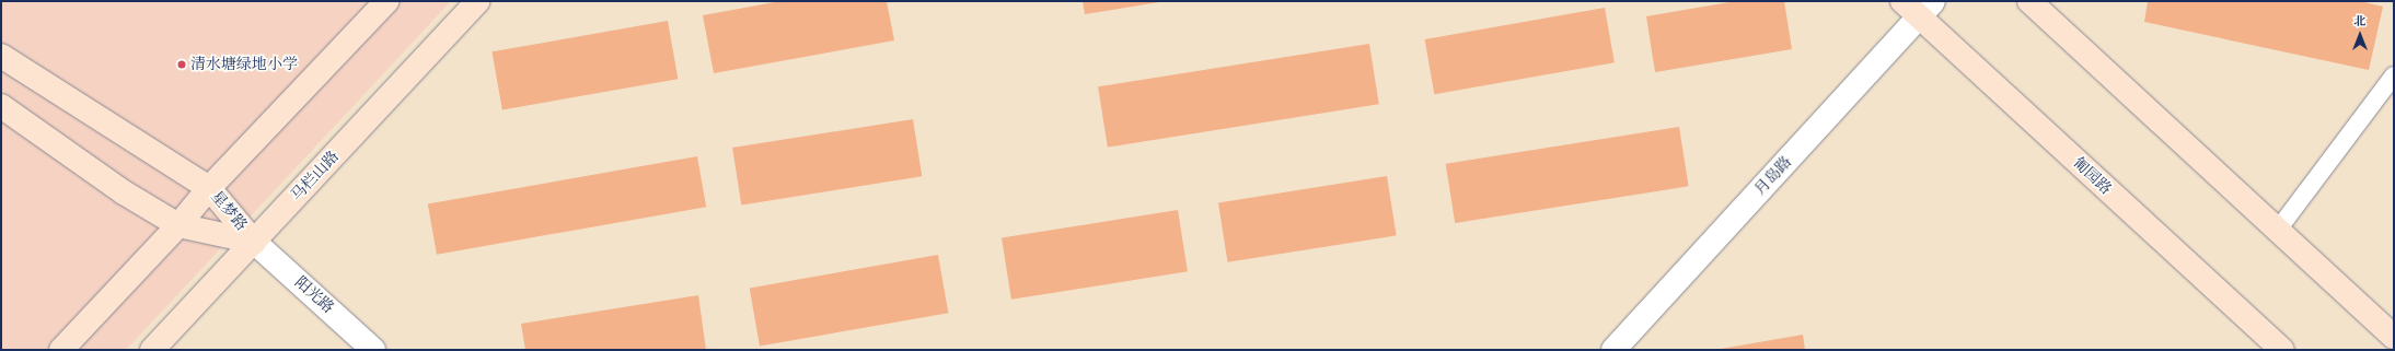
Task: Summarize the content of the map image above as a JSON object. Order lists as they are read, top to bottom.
{
  "streets": {
    "main road": ["马栏山路", "匍园路", "星梦路"],
    "street": ["月岛路", "阳光路"]
  },
  "crossings": [
    ["马栏山路", "星梦路"],
    ["马栏山路", "阳光路"],
    ["月岛路", "匍园路"],
    ["星梦路", "阳光路"]
  ],
  "places": ["清水塘绿地小学"],
  "north": "top"
}
